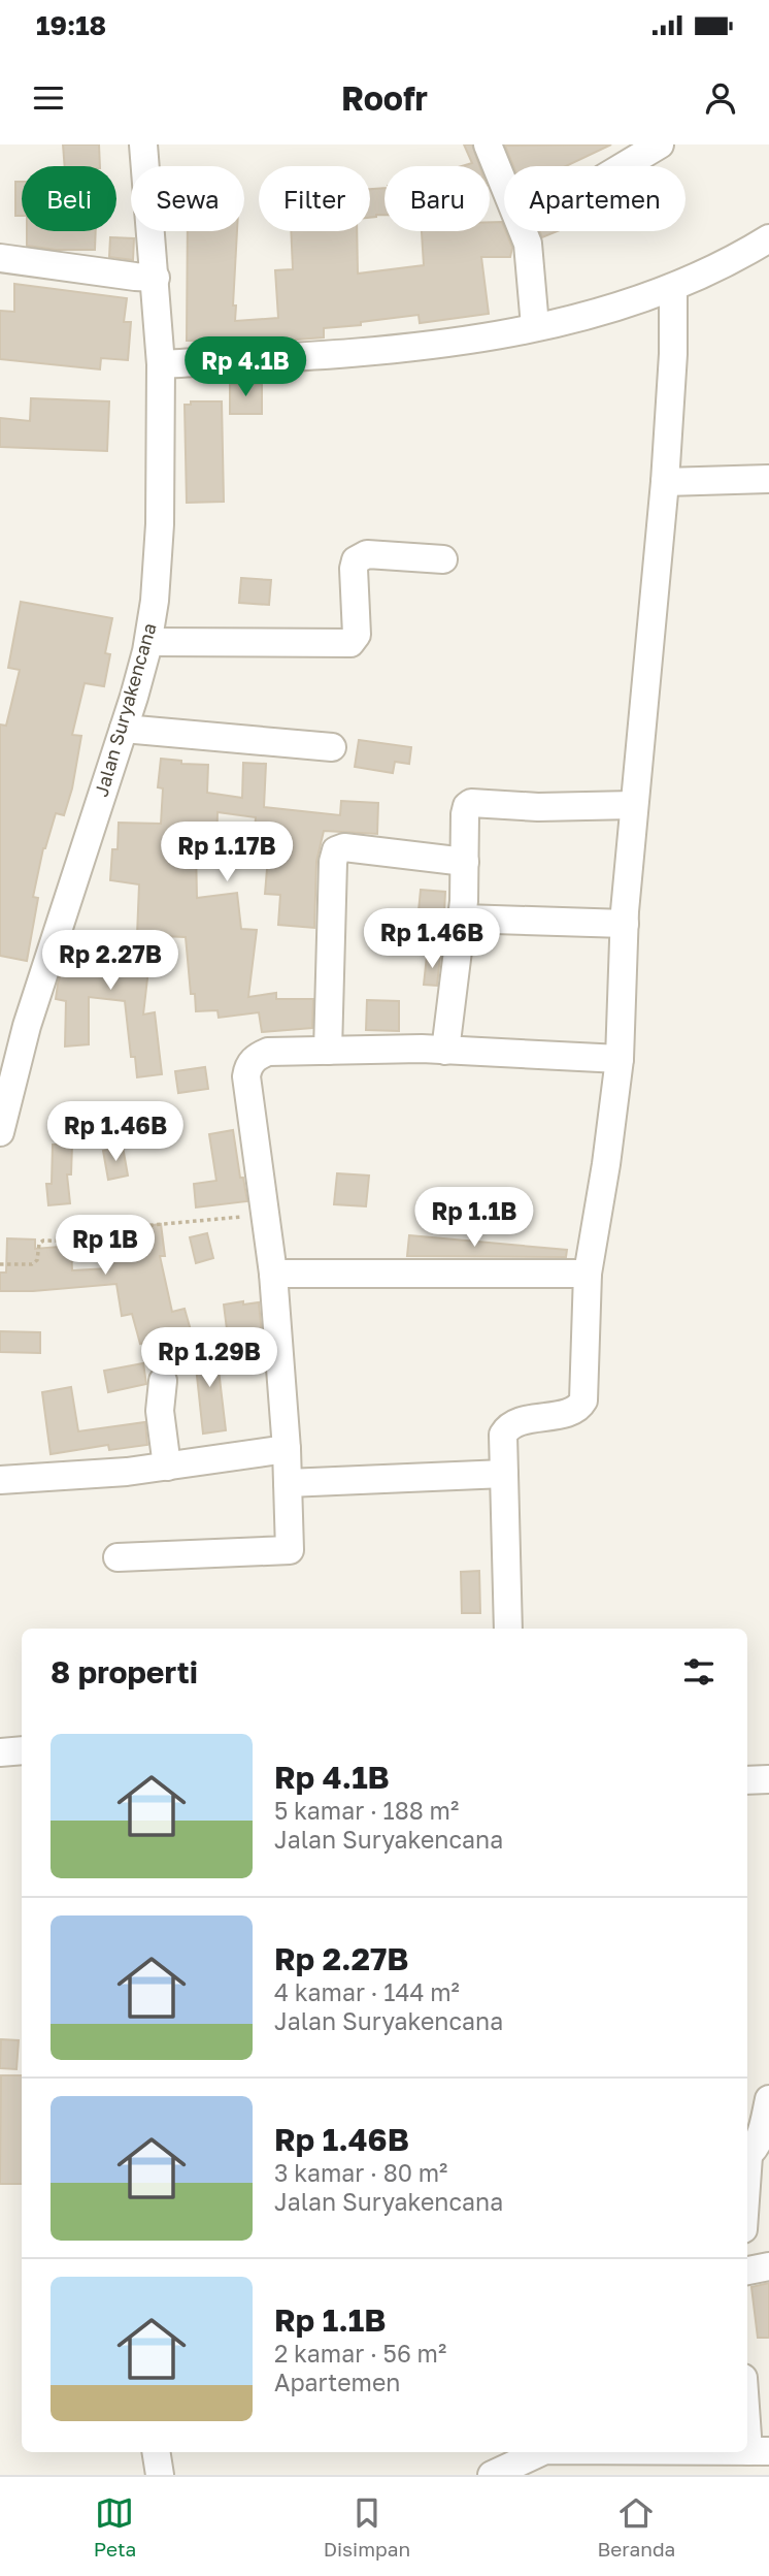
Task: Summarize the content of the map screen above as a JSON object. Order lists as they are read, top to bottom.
{
  "streets": {
    "street": ["Jalan Suryakencana"]
  },
  "page": {
    "status": "19:18",
    "header": "Roofr",
    "chip": [
      "Beli",
      "Sewa",
      "Filter",
      "Baru",
      "Apartemen"
    ],
    "price": [
      "Rp 4.1B",
      "Rp 1.17B",
      "Rp 1.46B",
      "Rp 2.27B",
      "Rp 1.46B",
      "Rp 1.1B",
      "Rp 1B",
      "Rp 1.29B"
    ],
    "heading": "8 properti",
    "list": [
      {
        "name": "Rp 4.1B",
        "note": "5 kamar · 188 m² · Jalan Suryakencana"
      },
      {
        "name": "Rp 2.27B",
        "note": "4 kamar · 144 m² · Jalan Suryakencana"
      },
      {
        "name": "Rp 1.46B",
        "note": "3 kamar · 80 m² · Jalan Suryakencana"
      },
      {
        "name": "Rp 1.1B",
        "note": "2 kamar · 56 m² · Apartemen"
      }
    ],
    "tabs": ["Peta", "Disimpan", "Beranda"]
  }
}
